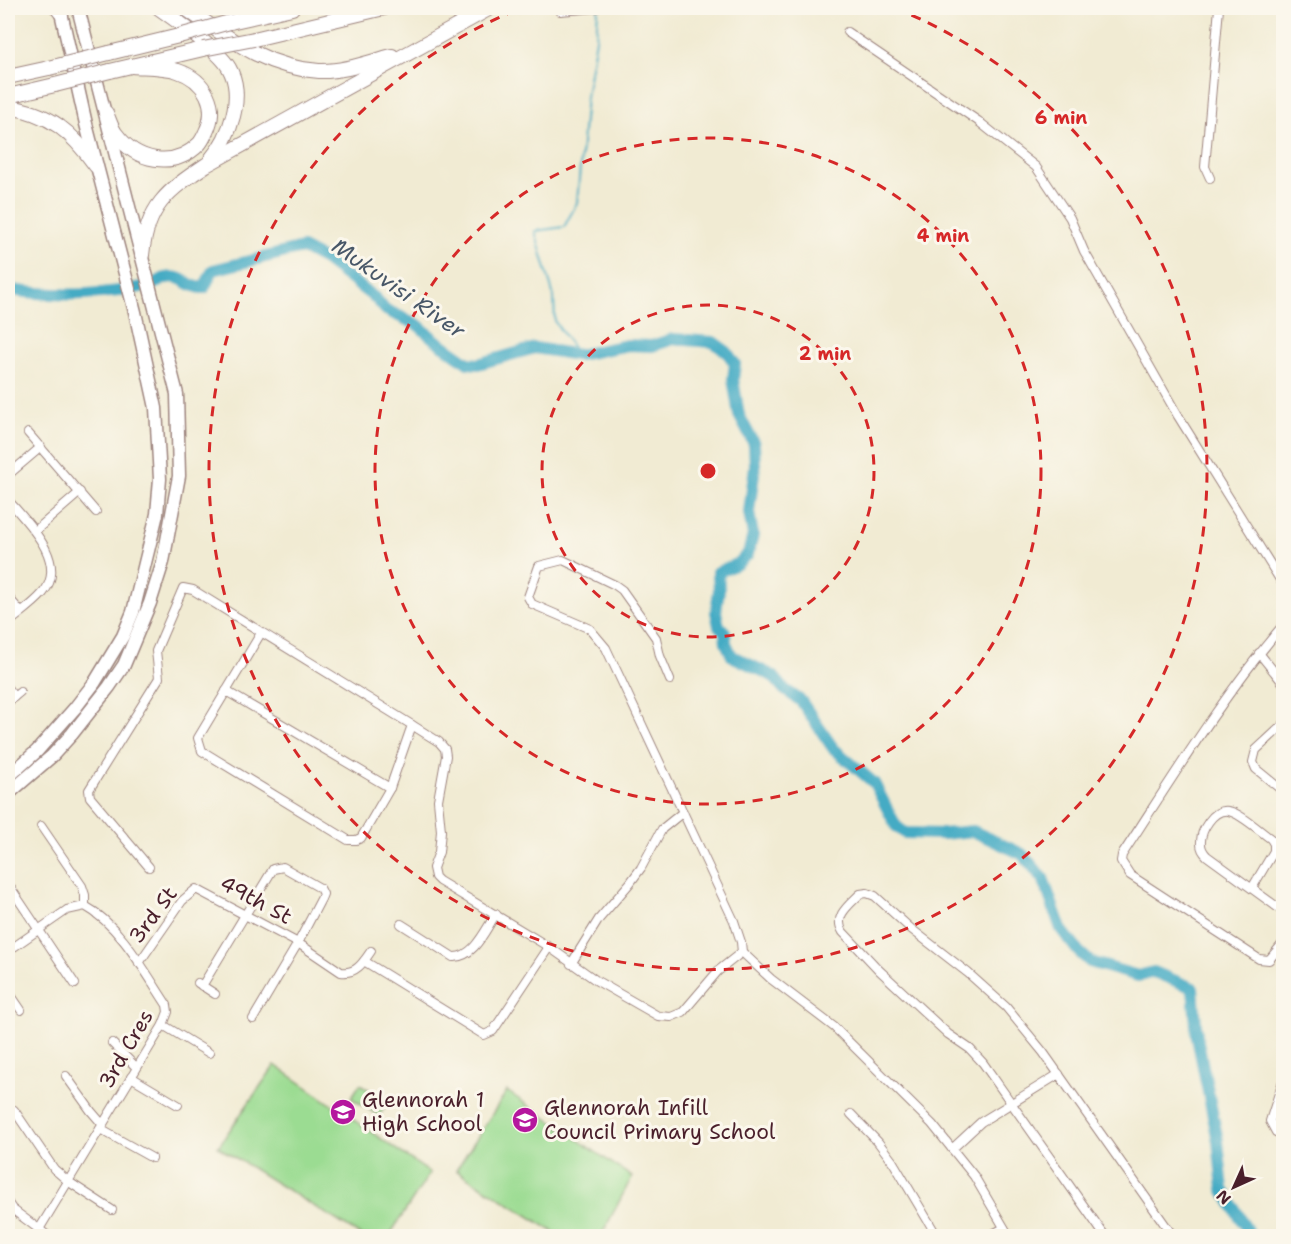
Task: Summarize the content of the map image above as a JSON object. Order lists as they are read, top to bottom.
{
  "streets": {
    "street": ["49th St", "3rd St", "3rd Cres"]
  },
  "crossings": [
    ["49th St", "3rd St"],
    ["3rd St", "3rd Cres"]
  ],
  "water": ["Mukuvisi River"],
  "places": {
    "school or university": ["Glennorah 1 High School", "Glennorah Infill Council Primary School"]
  },
  "north": "bottom left",
  "rings": ["6 min", "4 min", "2 min"]
}
